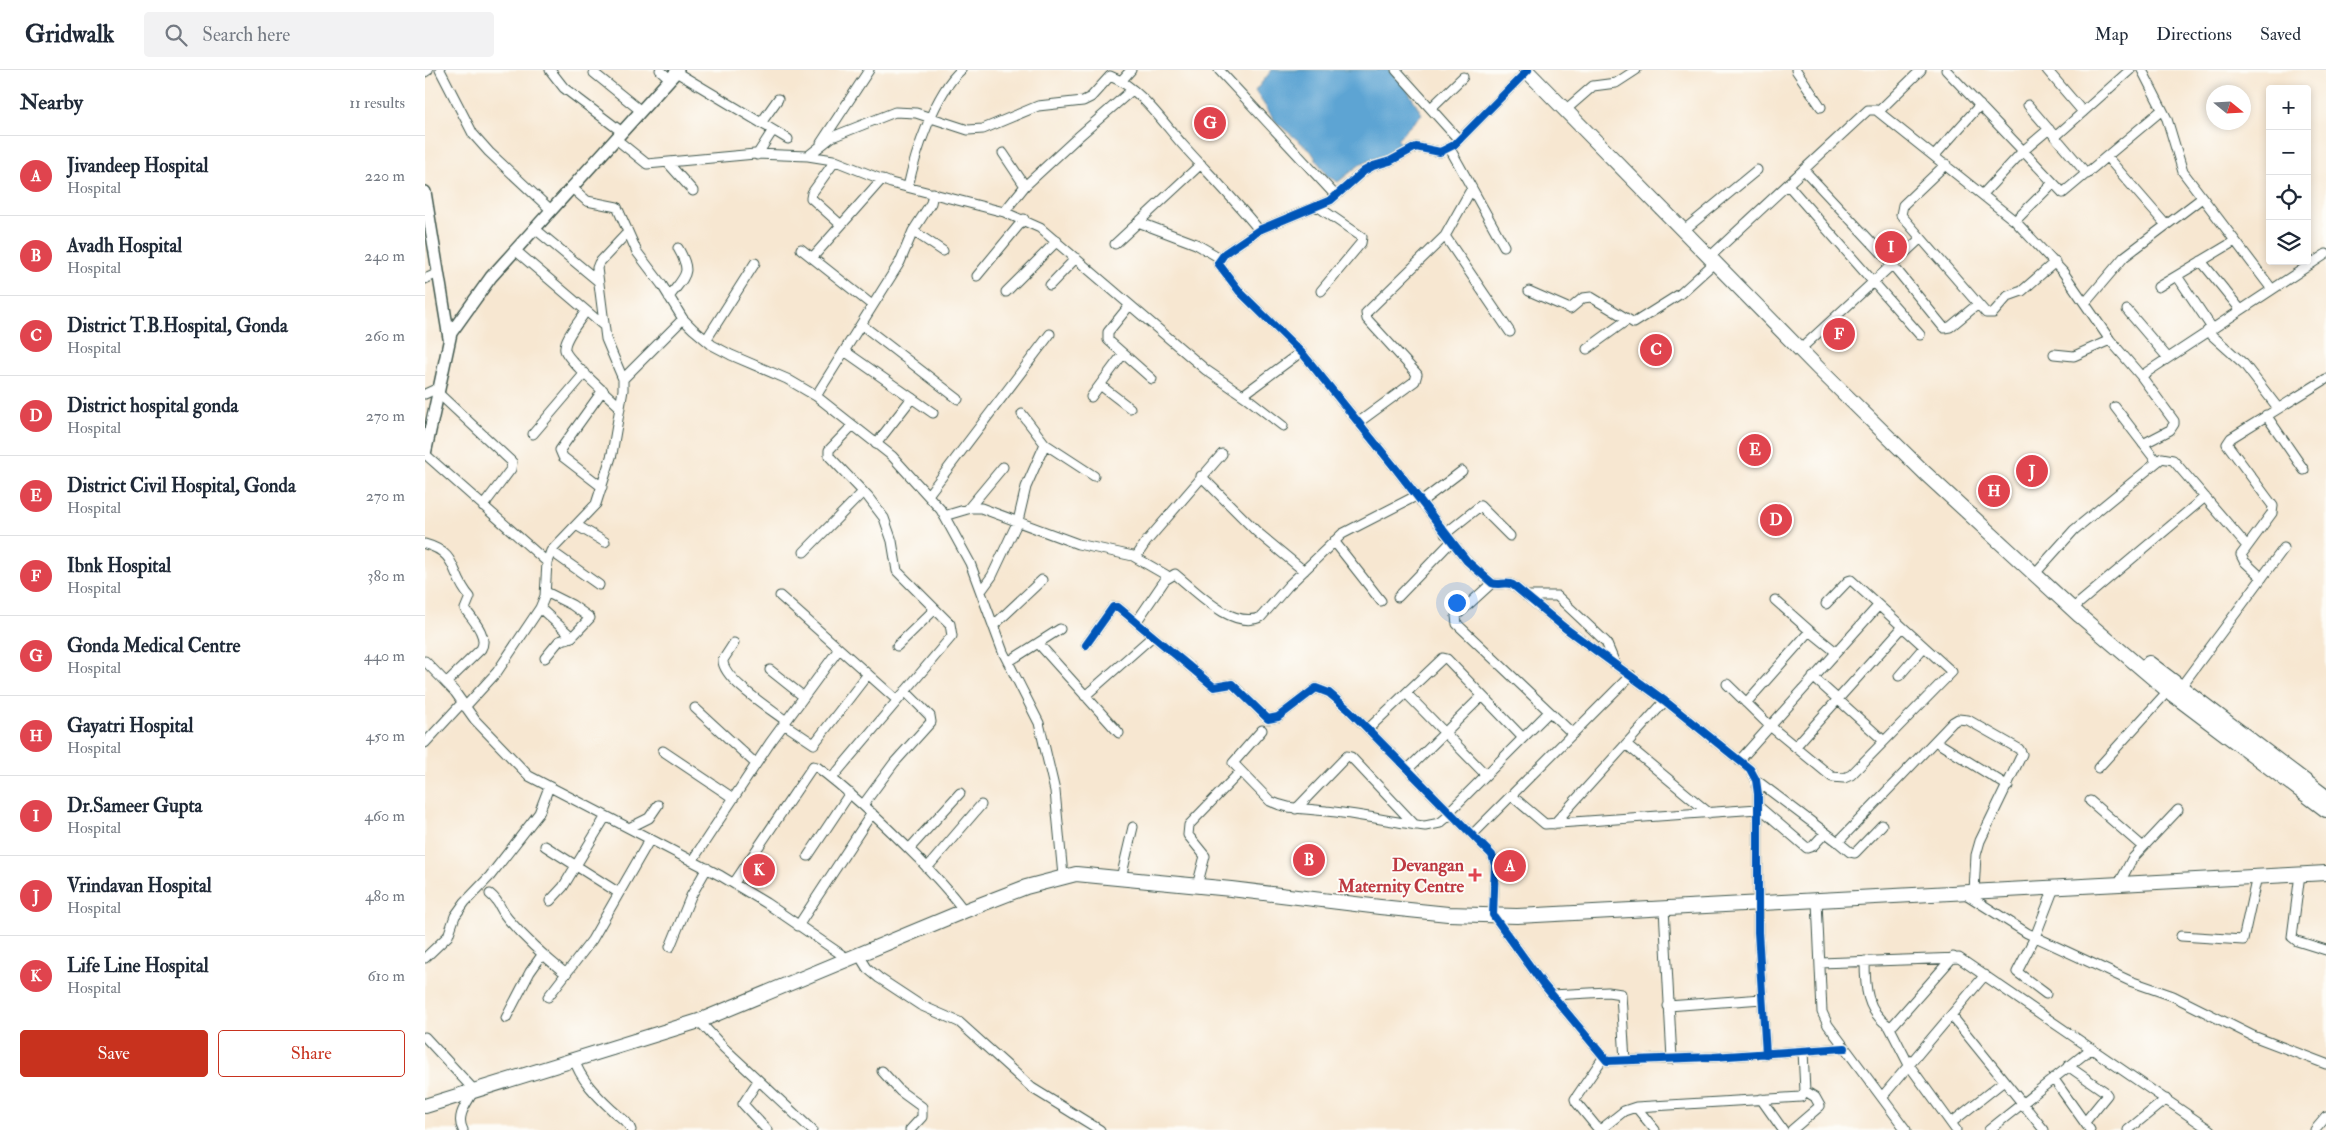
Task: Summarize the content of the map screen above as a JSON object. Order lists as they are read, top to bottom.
{
  "places": {
    "health": ["Devangan Maternity Centre"]
  },
  "north": "right",
  "page": {
    "header": "Gridwalk",
    "search": "Search here",
    "nav": ["Map", "Directions", "Saved"],
    "heading": ["Nearby", "11 results"],
    "map_buttons": ["+", "−"],
    "pins": [
      "G",
      "I",
      "F",
      "C",
      "E",
      "J",
      "H",
      "D",
      "B",
      "A",
      "K"
    ],
    "list": [
      {
        "mark": "A",
        "name": "Jivandeep Hospital",
        "note": "Hospital",
        "value": "220 m"
      },
      {
        "mark": "B",
        "name": "Avadh Hospital",
        "note": "Hospital",
        "value": "240 m"
      },
      {
        "mark": "C",
        "name": "District T.B.Hospital, Gonda",
        "note": "Hospital",
        "value": "260 m"
      },
      {
        "mark": "D",
        "name": "District hospital gonda",
        "note": "Hospital",
        "value": "270 m"
      },
      {
        "mark": "E",
        "name": "District Civil Hospital, Gonda",
        "note": "Hospital",
        "value": "270 m"
      },
      {
        "mark": "F",
        "name": "Ibnk Hospital",
        "note": "Hospital",
        "value": "380 m"
      },
      {
        "mark": "G",
        "name": "Gonda Medical Centre",
        "note": "Hospital",
        "value": "440 m"
      },
      {
        "mark": "H",
        "name": "Gayatri Hospital",
        "note": "Hospital",
        "value": "450 m"
      },
      {
        "mark": "I",
        "name": "Dr.Sameer Gupta",
        "note": "Hospital",
        "value": "460 m"
      },
      {
        "mark": "J",
        "name": "Vrindavan Hospital",
        "note": "Hospital",
        "value": "480 m"
      },
      {
        "mark": "K",
        "name": "Life Line Hospital",
        "note": "Hospital",
        "value": "610 m"
      }
    ],
    "buttons": ["Save", "Share"]
  }
}
